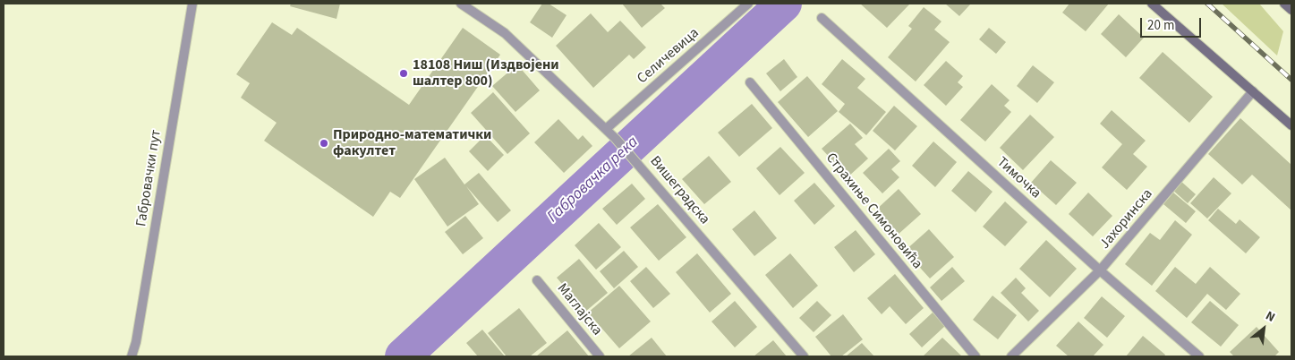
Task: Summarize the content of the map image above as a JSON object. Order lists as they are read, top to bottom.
{
  "streets": {
    "street": [
      "Селичевица",
      "Габровачки пут",
      "Тимочка",
      "Вишеградска",
      "Страхиње Симоновића",
      "Јахоринска",
      "Маглајска"
    ]
  },
  "crossings": [
    ["Селичевица", "Вишеградска"],
    ["Тимочка", "Јахоринска"]
  ],
  "water": ["Габровачка река"],
  "places": ["18108 Ниш (Издвојени шалтер 800)", "Природно-математички факултет"],
  "scale_bar": "20 m",
  "north": "top right"
}
